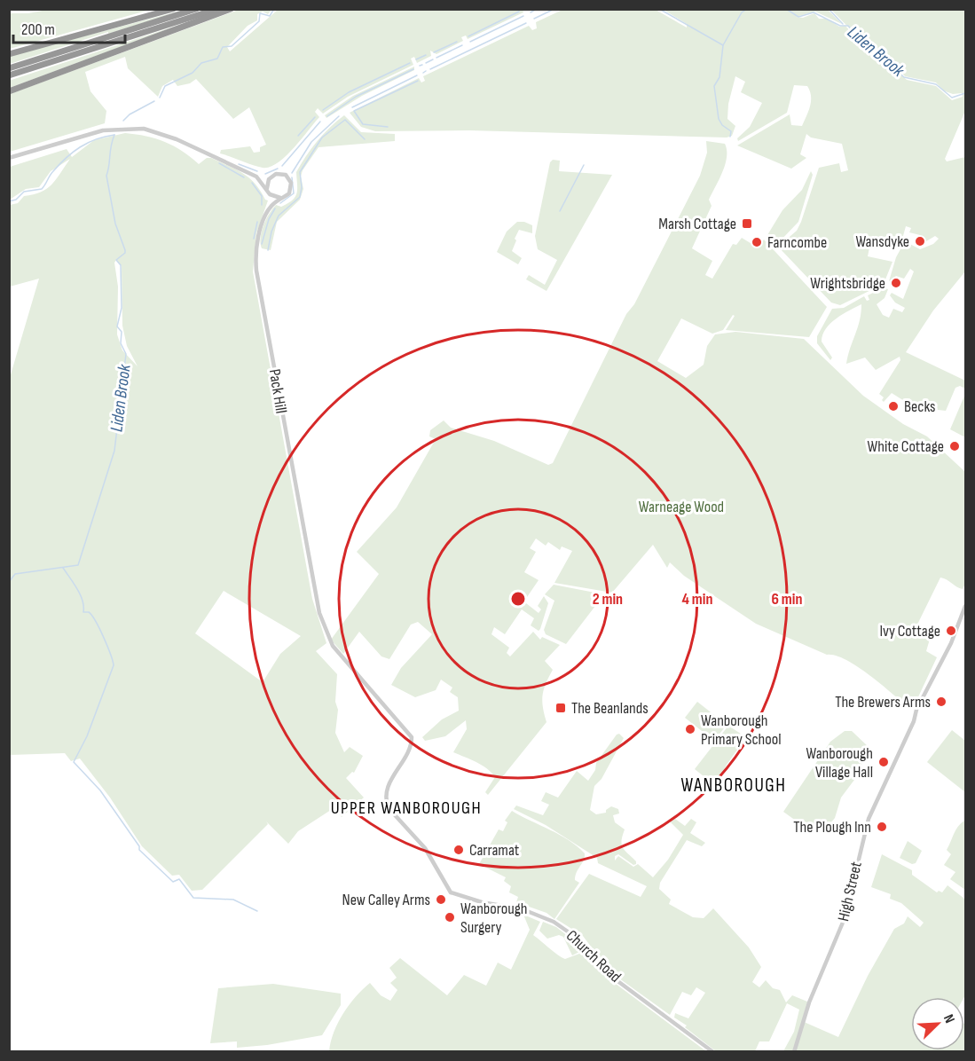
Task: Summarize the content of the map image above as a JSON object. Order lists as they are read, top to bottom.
{
  "streets": {
    "street": ["Pack Hill", "High Street", "Church Road"]
  },
  "crossings": [
    ["Pack Hill", "Church Road"]
  ],
  "districts": ["WANBOROUGH", "UPPER WANBOROUGH"],
  "water": ["Liden Brook"],
  "parks": ["Warneage Wood"],
  "places": {
    "transit": ["Marsh Cottage", "The Beanlands"],
    "other": [
      "Wansdyke",
      "Farncombe",
      "Wrightsbridge",
      "Becks",
      "White Cottage",
      "Ivy Cottage",
      "The Brewers Arms",
      "Wanborough Primary School",
      "Wanborough Village Hall",
      "The Plough Inn",
      "Carramat",
      "New Calley Arms",
      "Wanborough Surgery"
    ]
  },
  "scale_bar": "200 m",
  "north": "top right",
  "rings": ["2 min", "4 min", "6 min"]
}
